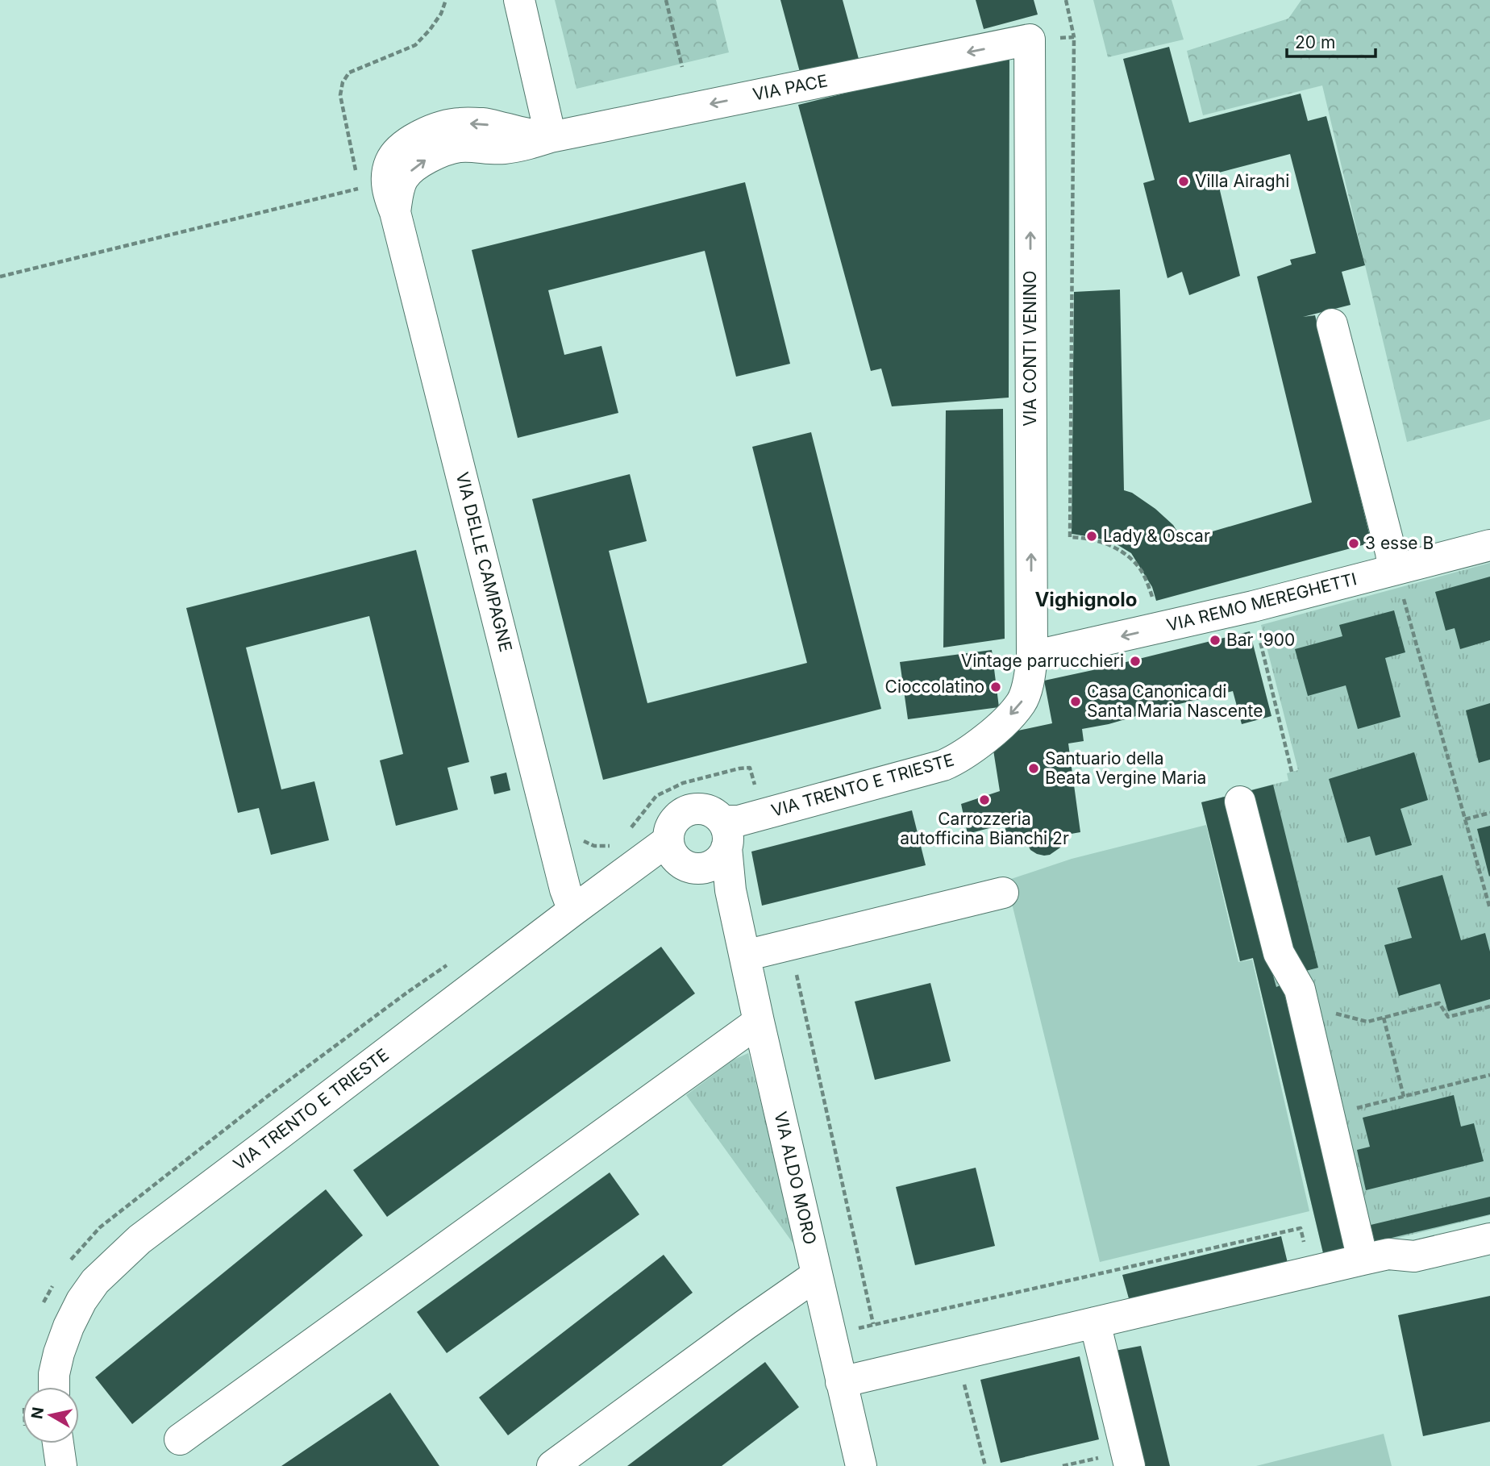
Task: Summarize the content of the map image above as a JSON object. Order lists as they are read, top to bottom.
{
  "streets": {
    "street": [
      "VIA PACE",
      "VIA CONTI VENINO",
      "VIA DELLE CAMPAGNE",
      "VIA REMO MEREGHETTI",
      "VIA TRENTO E TRIESTE",
      "VIA ALDO MORO"
    ]
  },
  "crossings": [
    ["VIA PACE", "VIA CONTI VENINO"],
    ["VIA PACE", "VIA DELLE CAMPAGNE"],
    ["VIA CONTI VENINO", "VIA REMO MEREGHETTI"],
    ["VIA CONTI VENINO", "VIA TRENTO E TRIESTE"],
    ["VIA DELLE CAMPAGNE", "VIA TRENTO E TRIESTE"],
    ["VIA REMO MEREGHETTI", "VIA TRENTO E TRIESTE"],
    ["VIA TRENTO E TRIESTE", "VIA ALDO MORO"]
  ],
  "one_way": ["VIA CONTI VENINO", "VIA REMO MEREGHETTI"],
  "districts": ["Vighignolo"],
  "places": [
    "Villa Airaghi",
    "Lady & Oscar",
    "3 esse B",
    "Bar '900",
    "Vintage parrucchieri",
    "Cioccolatino",
    "Casa Canonica di Santa Maria Nascente",
    "Santuario della Beata Vergine Maria",
    "Carrozzeria autofficina Bianchi 2r"
  ],
  "scale_bar": "20 m",
  "north": "left"
}
